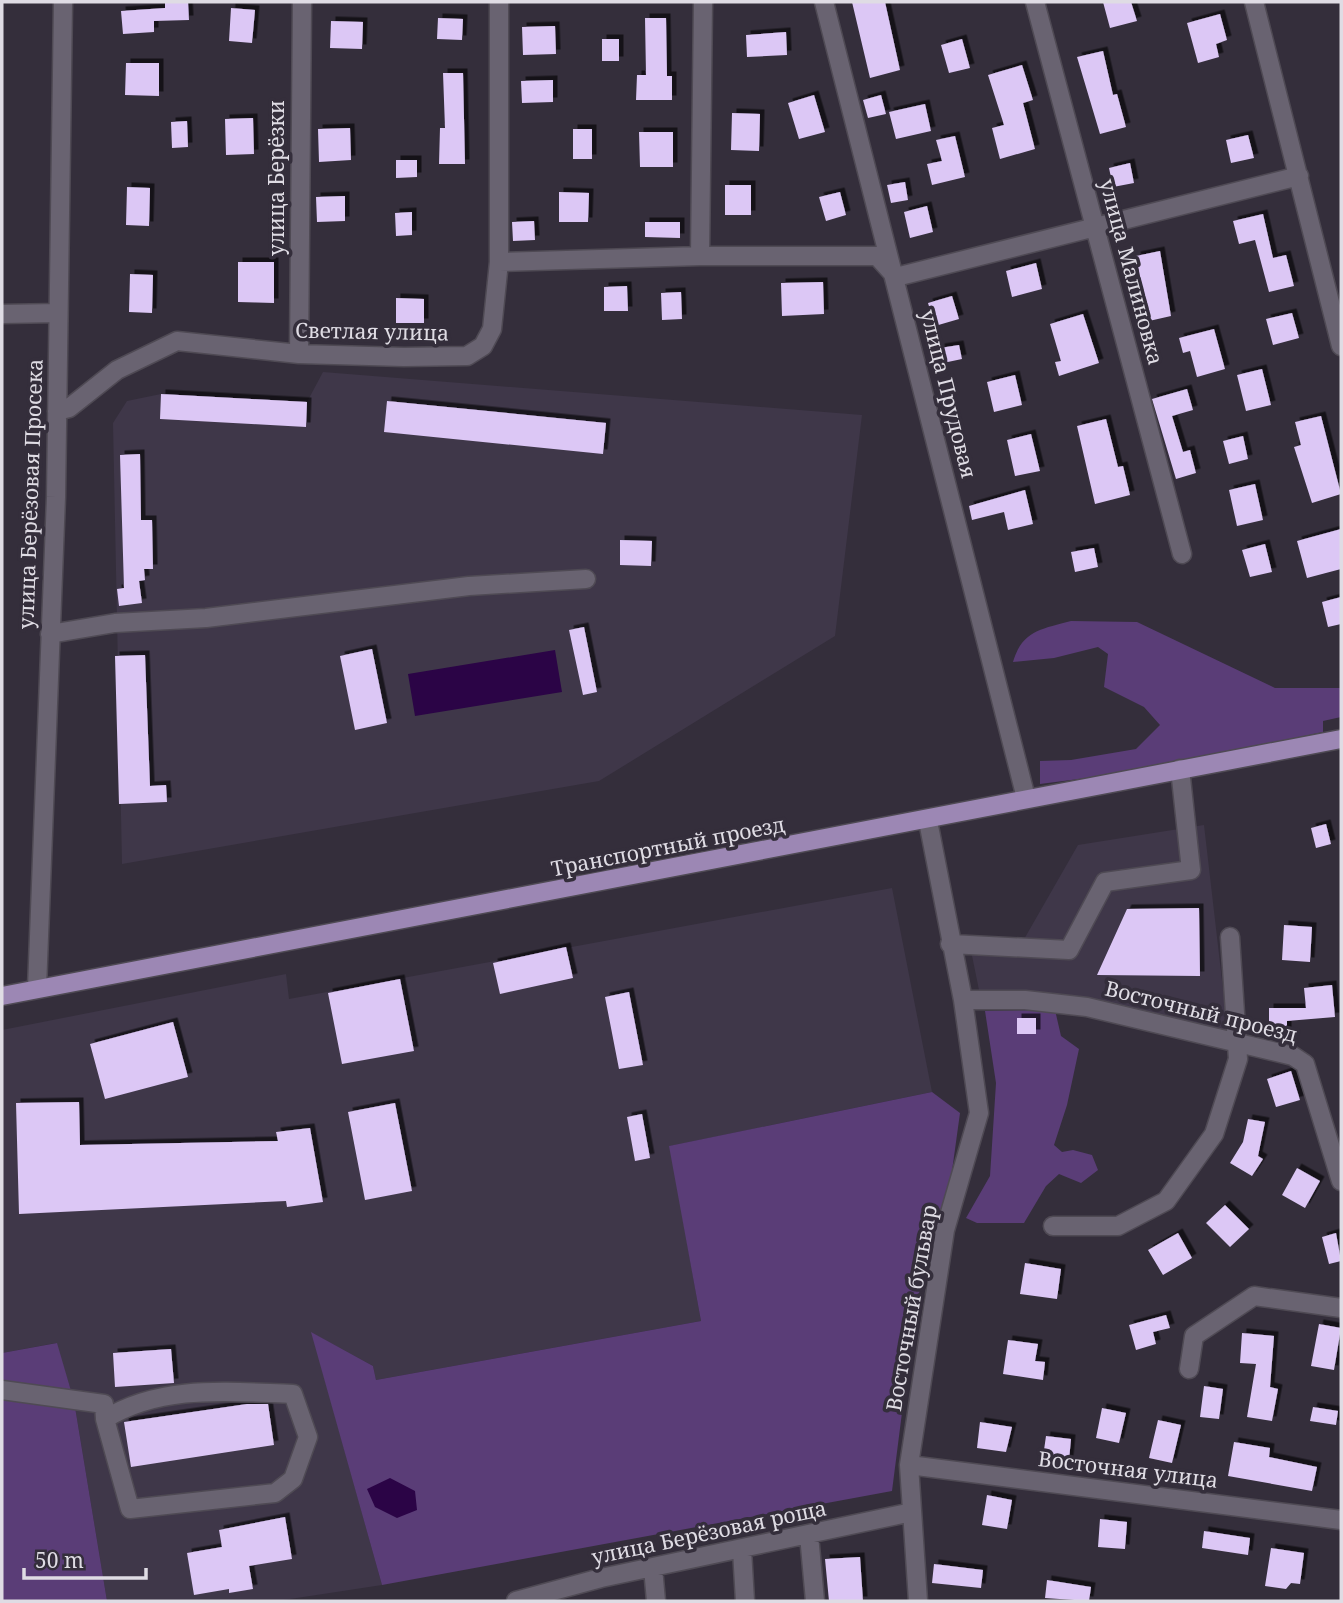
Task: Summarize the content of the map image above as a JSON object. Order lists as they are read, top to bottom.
{
  "streets": {
    "main road": ["Транспортный проезд"],
    "street": [
      "улица Берёзки",
      "улица Малиновка",
      "Светлая улица",
      "улица Прудовая",
      "улица Берёзовая Просека",
      "Восточный проезд",
      "Восточный бульвар",
      "Восточная улица",
      "улица Берёзовая роща"
    ]
  },
  "crossings": [
    ["улица Берёзки", "Светлая улица"],
    ["Светлая улица", "улица Берёзовая Просека"],
    ["улица Прудовая", "Транспортный проезд"],
    ["улица Берёзовая Просека", "Транспортный проезд"],
    ["Транспортный проезд", "Восточный бульвар"],
    ["Восточный проезд", "Восточный бульвар"],
    ["Восточный бульвар", "Восточная улица"],
    ["Восточный бульвар", "улица Берёзовая роща"]
  ],
  "scale_bar": "50 m"
}
